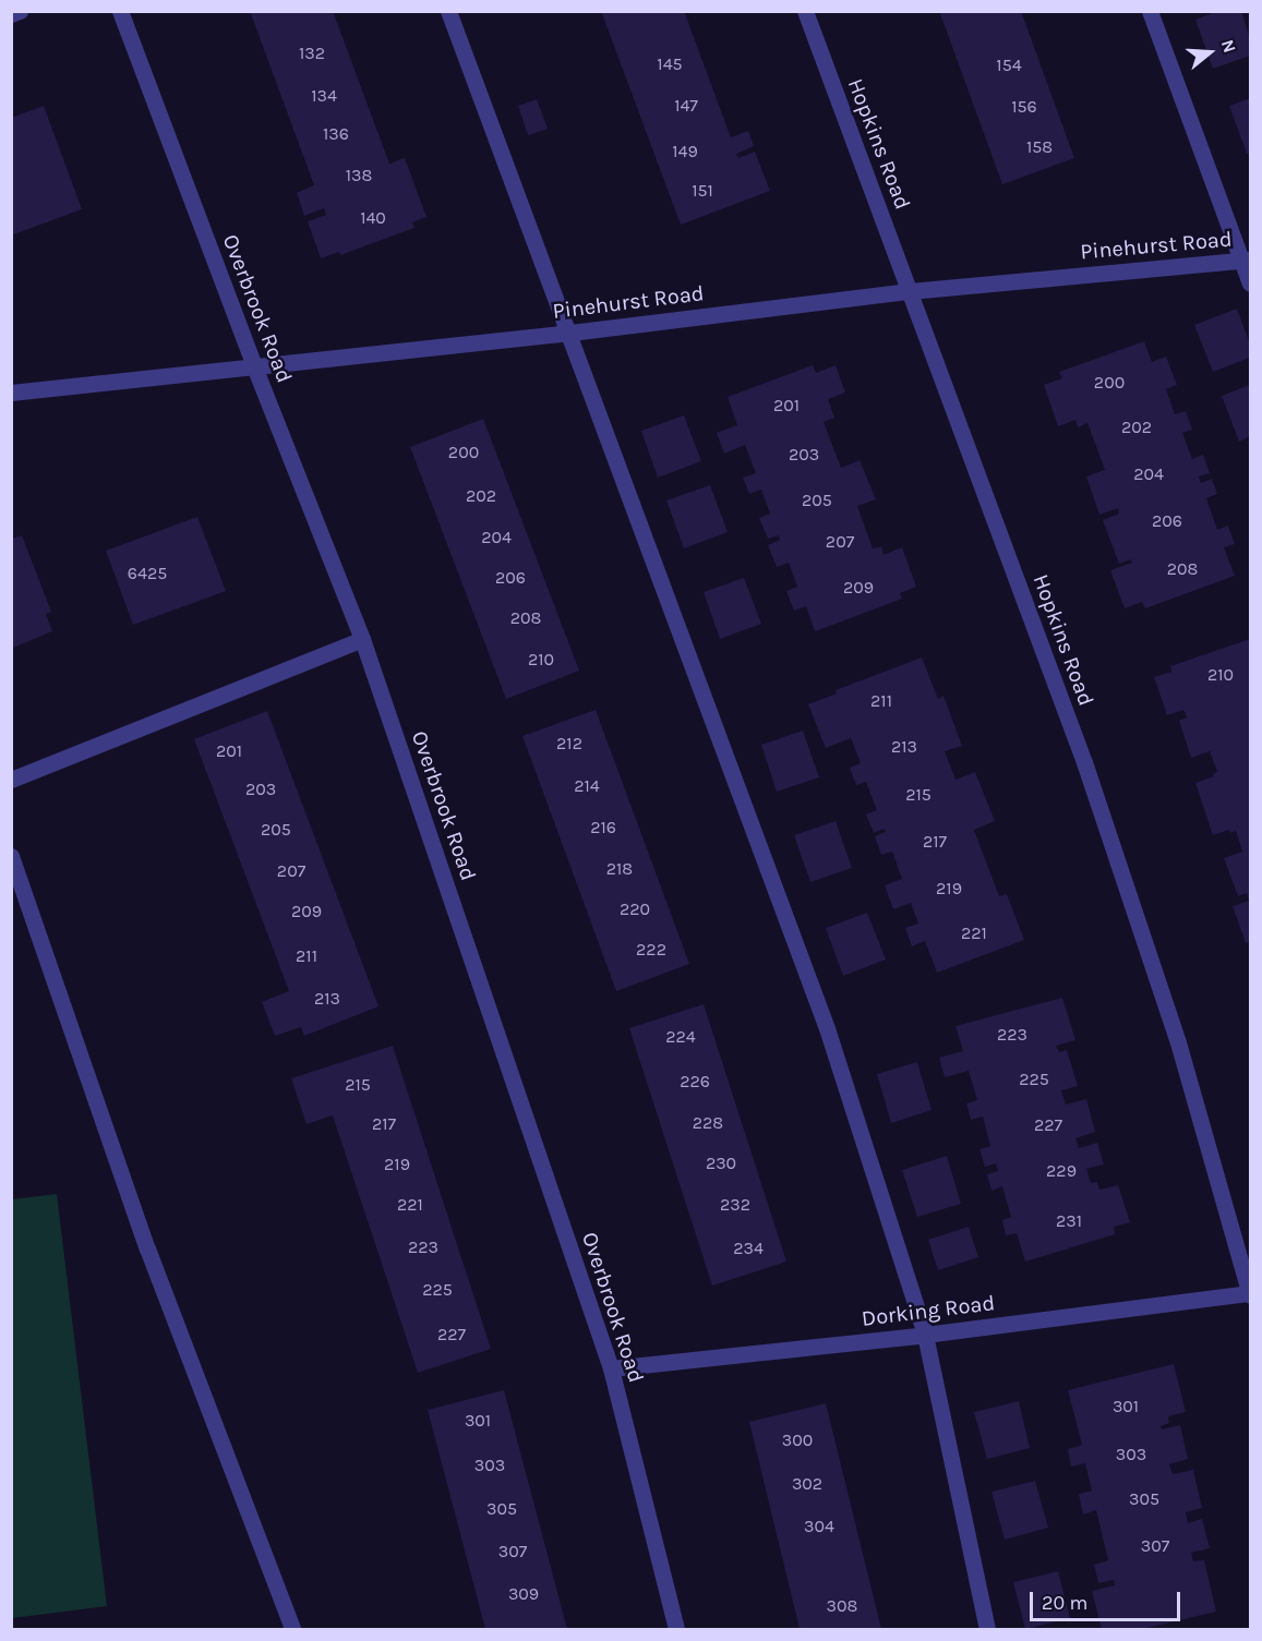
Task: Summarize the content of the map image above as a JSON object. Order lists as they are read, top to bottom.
{
  "streets": {
    "street": [
      "Hopkins Road",
      "Pinehurst Road",
      "Overbrook Road",
      "Dorking Road"
    ]
  },
  "crossings": [
    ["Hopkins Road", "Pinehurst Road"],
    ["Hopkins Road", "Dorking Road"],
    ["Pinehurst Road", "Overbrook Road"],
    ["Overbrook Road", "Dorking Road"]
  ],
  "house_numbers": [
    "132",
    "145",
    "154",
    "134",
    "147",
    "156",
    "136",
    "158",
    "149",
    "138",
    "151",
    "140",
    "200",
    "201",
    "202",
    "200",
    "203",
    "204",
    "202",
    "205",
    "206",
    "204",
    "207",
    "208",
    "6425",
    "206",
    "209",
    "208",
    "210",
    "210",
    "211",
    "212",
    "213",
    "201",
    "214",
    "203",
    "215",
    "216",
    "205",
    "217",
    "218",
    "207",
    "219",
    "220",
    "209",
    "221",
    "222",
    "211",
    "213",
    "223",
    "224",
    "225",
    "226",
    "215",
    "228",
    "217",
    "227",
    "230",
    "219",
    "229",
    "221",
    "232",
    "231",
    "223",
    "234",
    "225",
    "227",
    "301",
    "301",
    "300",
    "303",
    "303",
    "302",
    "305",
    "305",
    "304",
    "307",
    "307",
    "309",
    "308"
  ],
  "scale_bar": "20 m",
  "north": "right"
}
